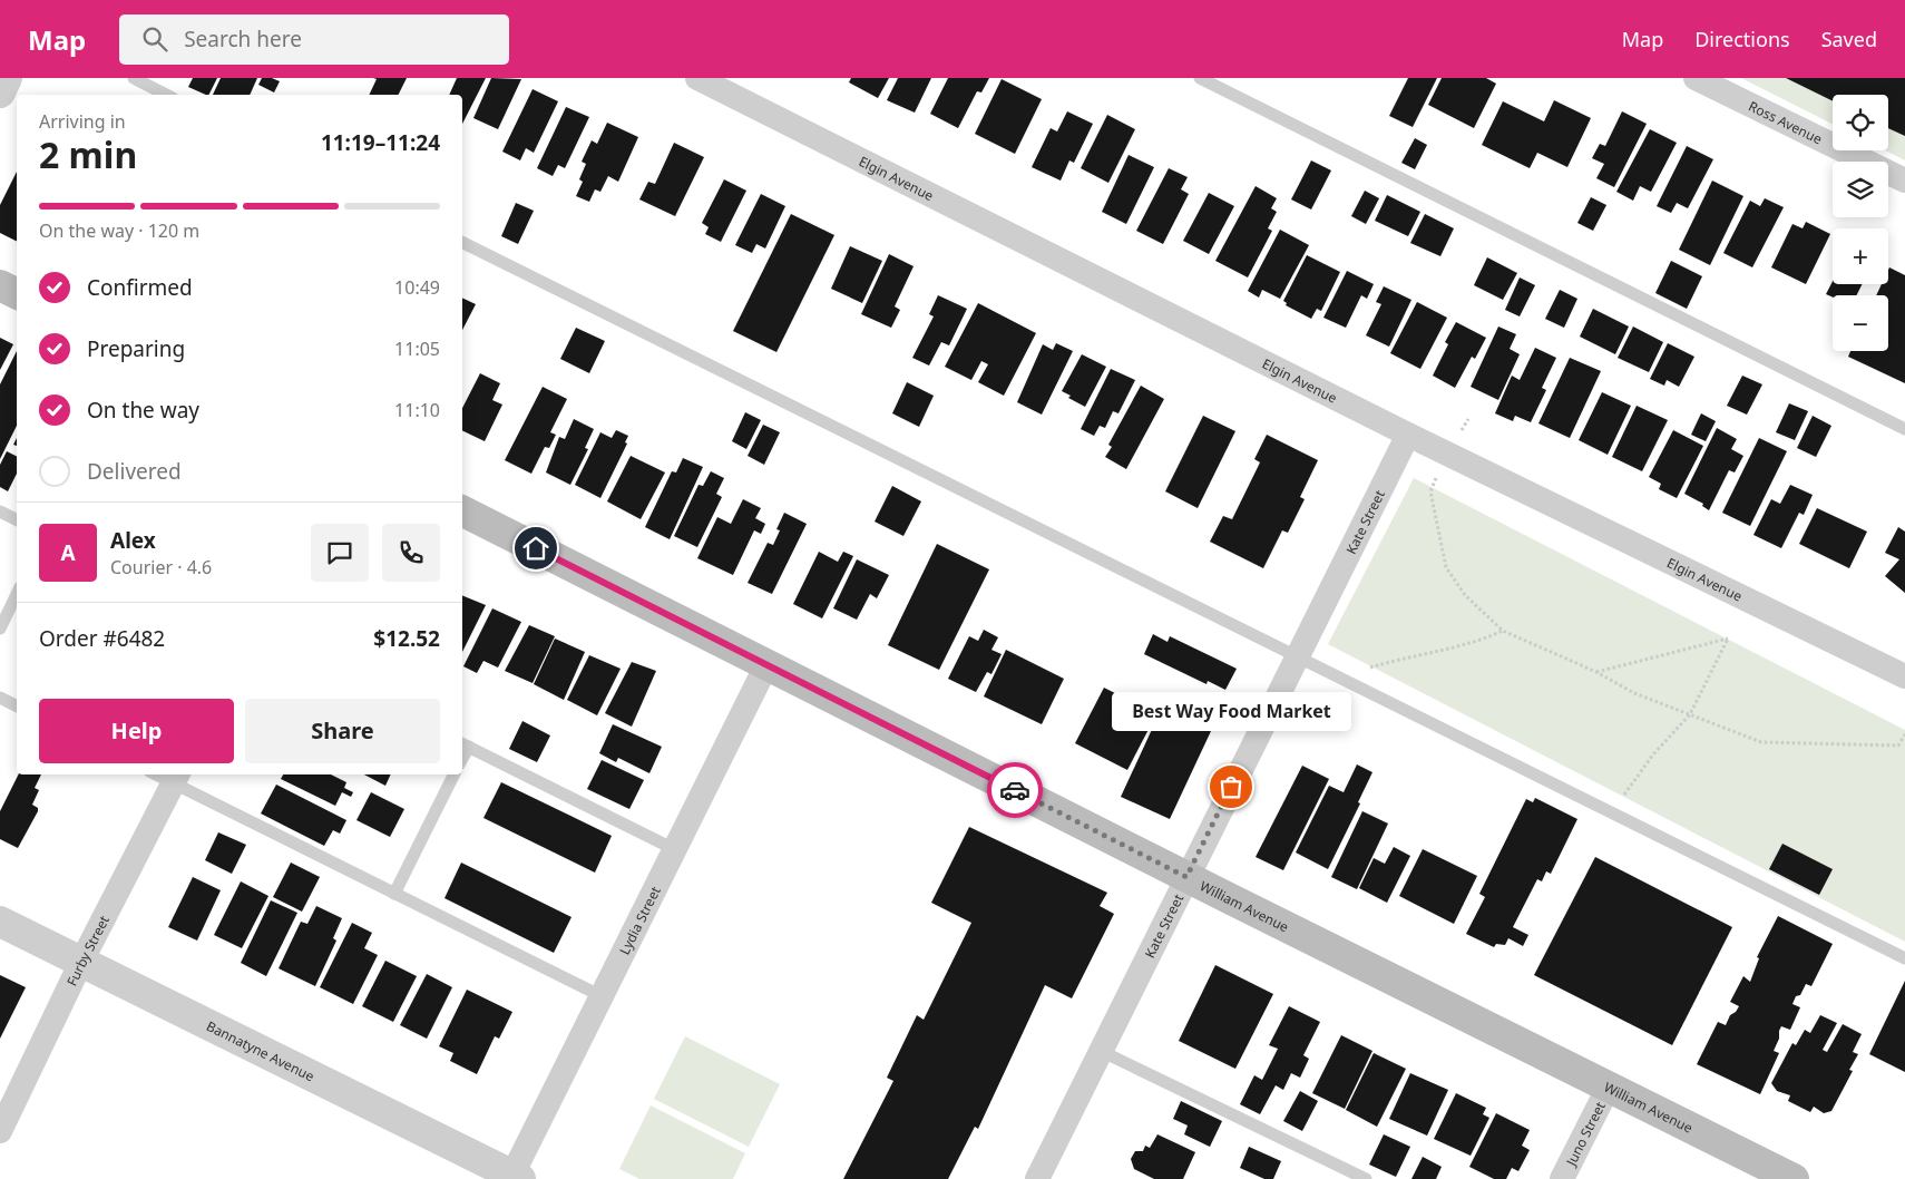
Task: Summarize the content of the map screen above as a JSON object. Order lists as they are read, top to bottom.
{
  "streets": {
    "main road": ["William Avenue"],
    "street": [
      "Ross Avenue",
      "Elgin Avenue",
      "Kate Street",
      "Lydia Street",
      "Furby Street",
      "Bannatyne Avenue",
      "Juno Street"
    ]
  },
  "crossings": [
    ["Elgin Avenue", "Kate Street"],
    ["Kate Street", "William Avenue"],
    ["William Avenue", "Lydia Street"],
    ["William Avenue", "Juno Street"],
    ["Lydia Street", "Bannatyne Avenue"],
    ["Furby Street", "Bannatyne Avenue"]
  ],
  "places": ["Best Way Food Market"],
  "page": {
    "header": "Map",
    "search": "Search here",
    "nav": ["Map", "Directions", "Saved"],
    "map_buttons": ["+", "−"],
    "heading": ["2 min", "Arriving in", "11:19–11:24"],
    "panel": [
      "Alex",
      "Courier · 4.6",
      "Order #6482",
      "$12.52"
    ],
    "bar": "On the way · 120 m",
    "list": [
      ["Confirmed", "10:49"],
      ["Preparing", "11:05"],
      ["On the way", "11:10"],
      "Delivered"
    ],
    "round": "A",
    "buttons": ["Help", "Share"],
    "bubble": "Best Way Food Market"
  }
}
